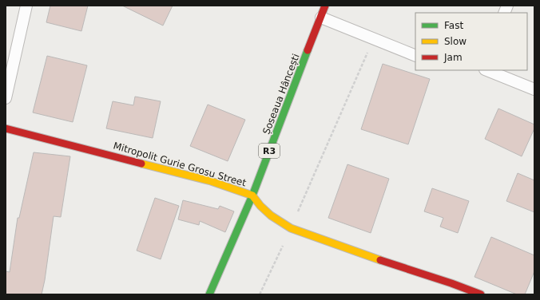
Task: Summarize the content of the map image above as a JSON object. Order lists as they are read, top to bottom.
{
  "streets": {
    "street": ["Șoseaua Hâncești", "R3", "Mitropolit Gurie Grosu Street"]
  },
  "crossings": [
    ["Șoseaua Hâncești", "Mitropolit Gurie Grosu Street"]
  ],
  "legend": ["Fast", "Slow", "Jam"]
}
